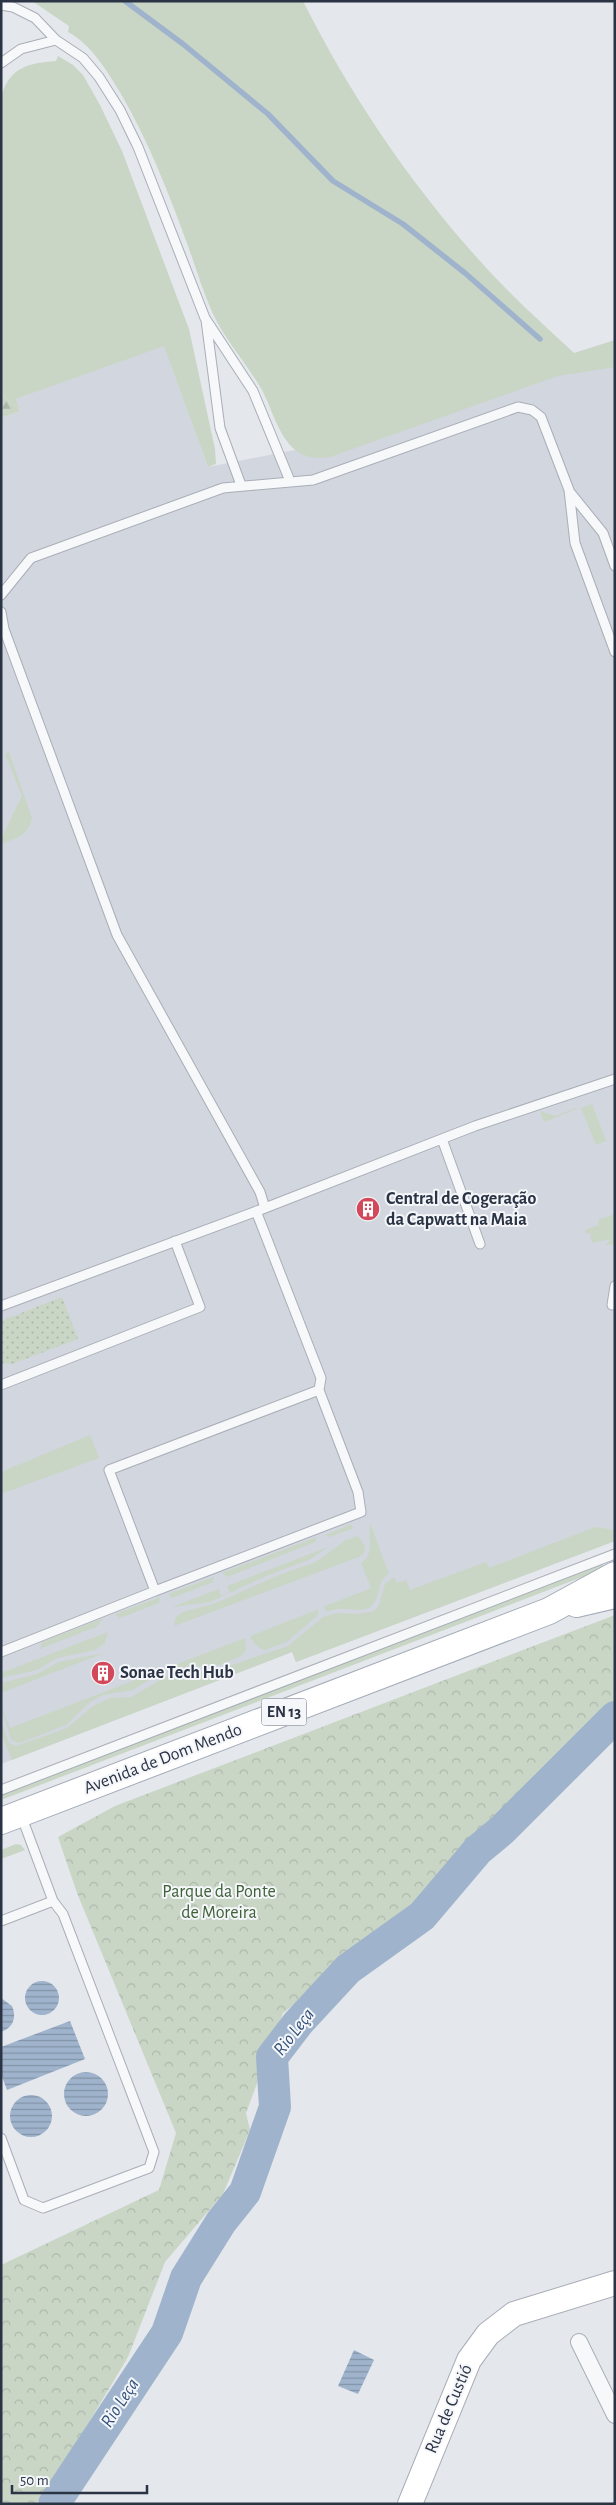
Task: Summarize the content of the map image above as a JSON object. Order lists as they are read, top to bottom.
{
  "streets": {
    "main road": ["EN 13", "Avenida de Dom Mendo", "Rua de Custió"]
  },
  "water": ["Rio Leça"],
  "parks": ["Parque da Ponte de Moreira"],
  "places": {
    "building": ["Central de Cogeração da Capwatt na Maia", "Sonae Tech Hub"]
  },
  "scale_bar": "50 m"
}
